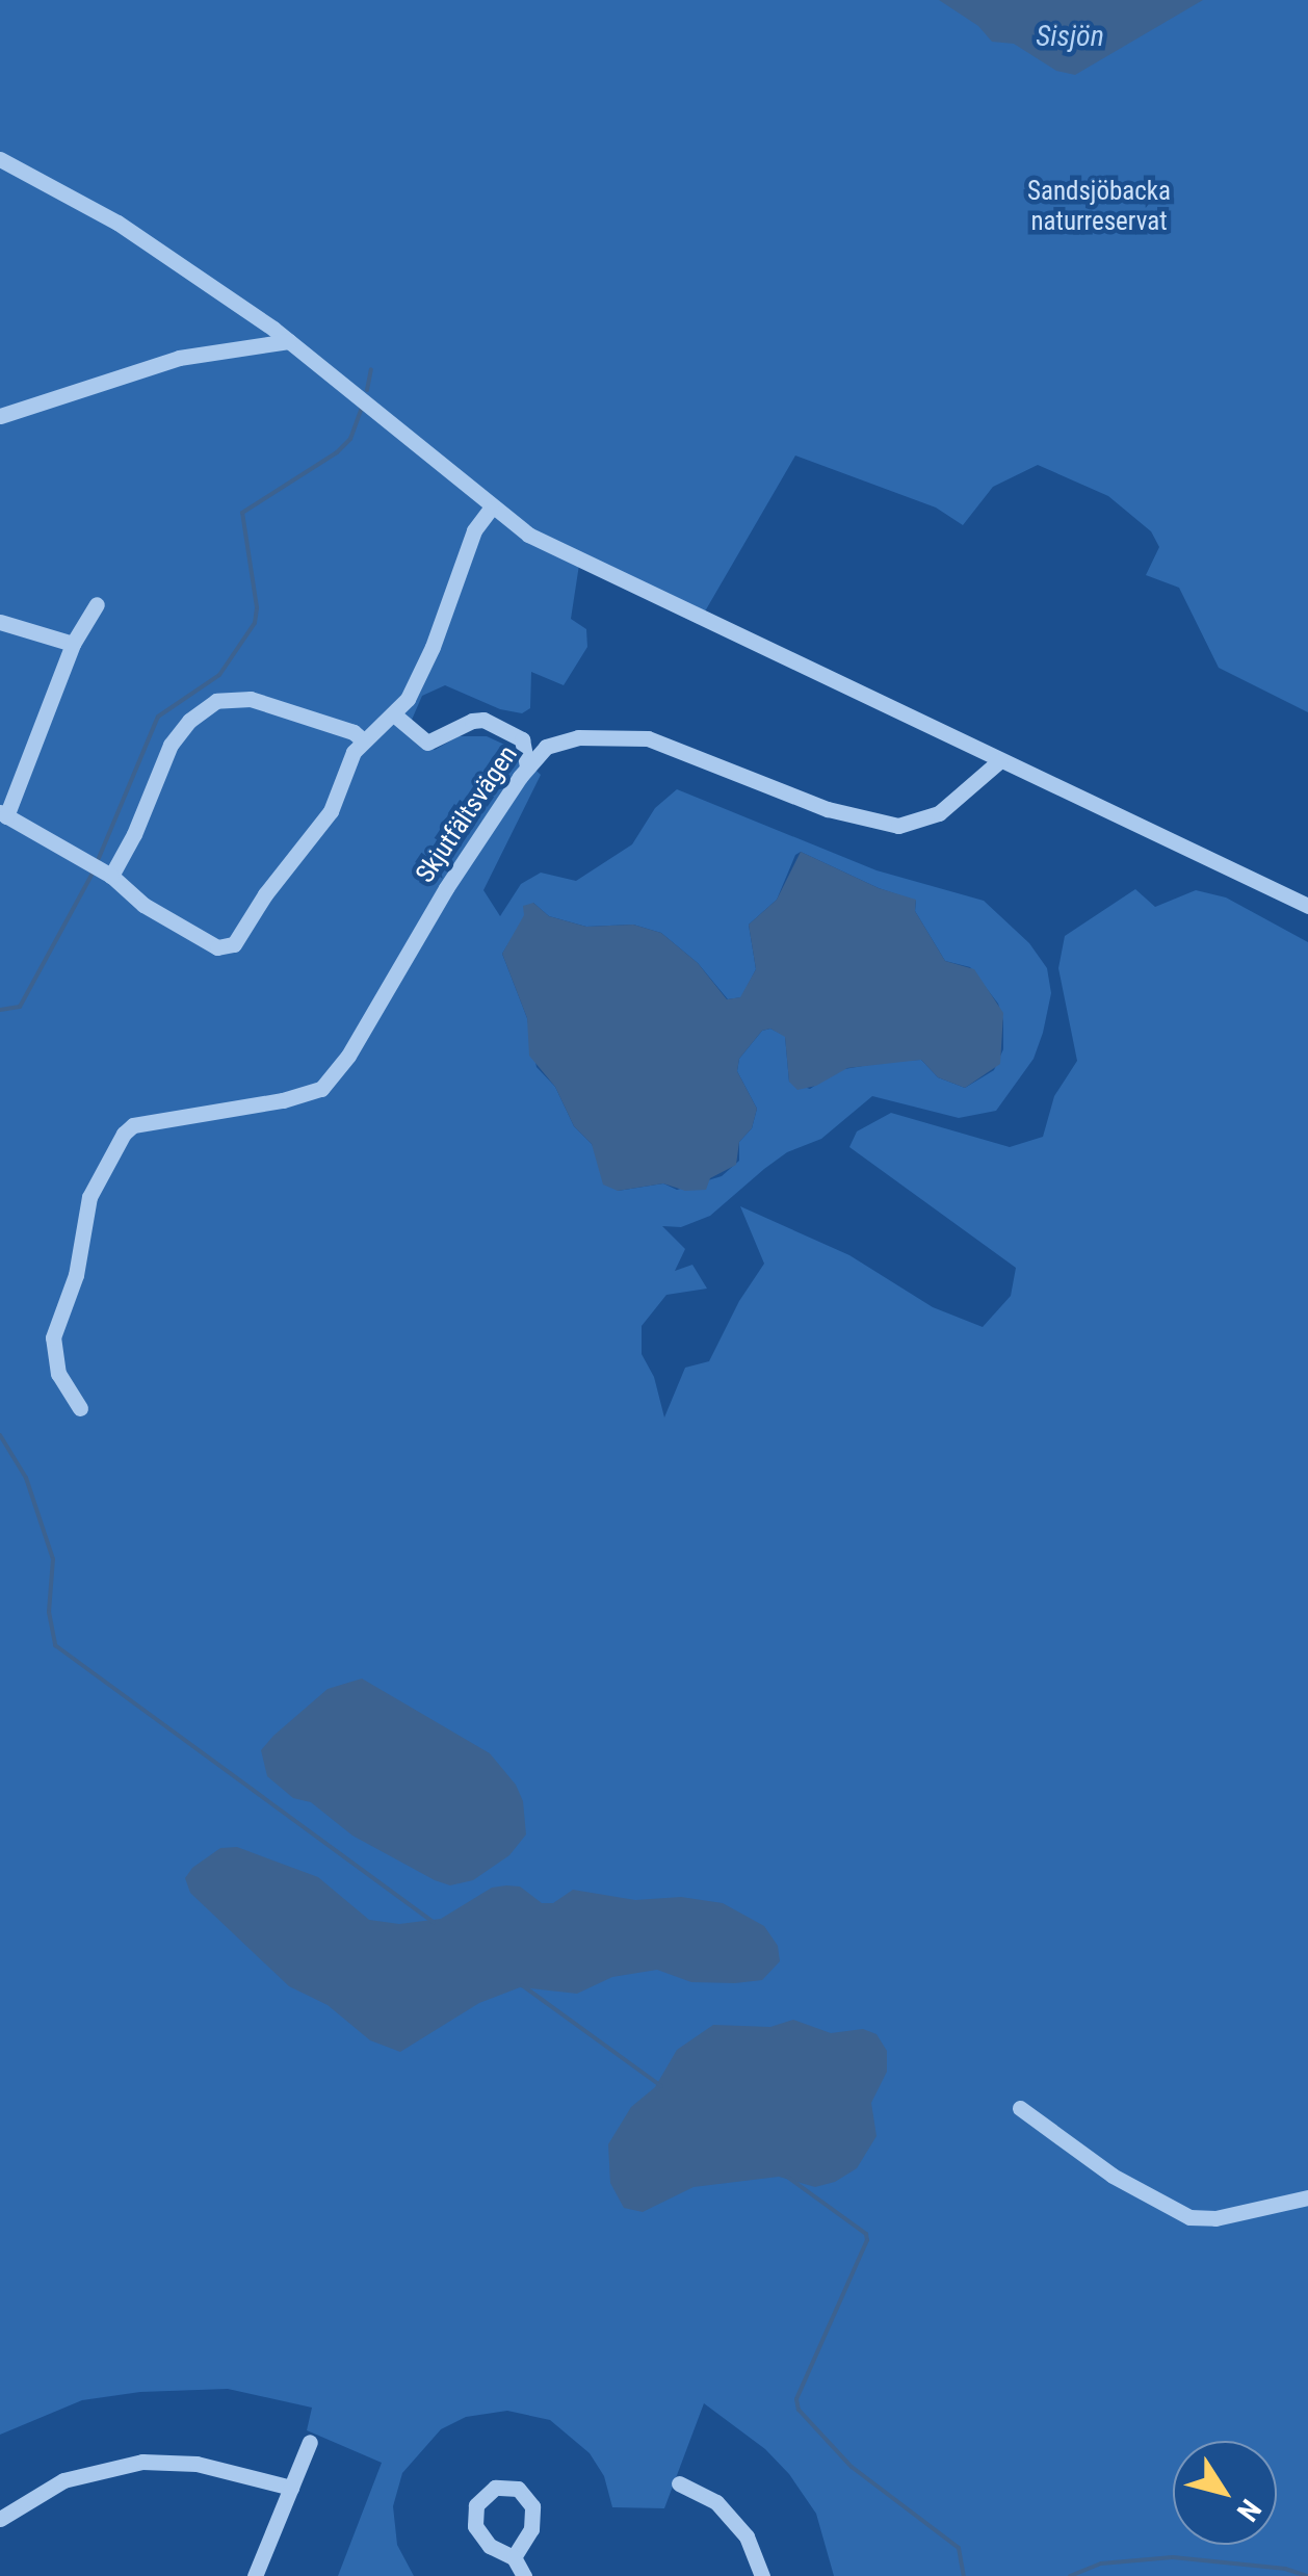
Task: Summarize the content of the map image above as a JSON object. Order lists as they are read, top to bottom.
{
  "streets": {
    "street": ["Skjutfältsvägen"]
  },
  "water": ["Sisjön"],
  "parks": ["Sandsjöbacka naturreservat"],
  "north": "bottom right"
}
